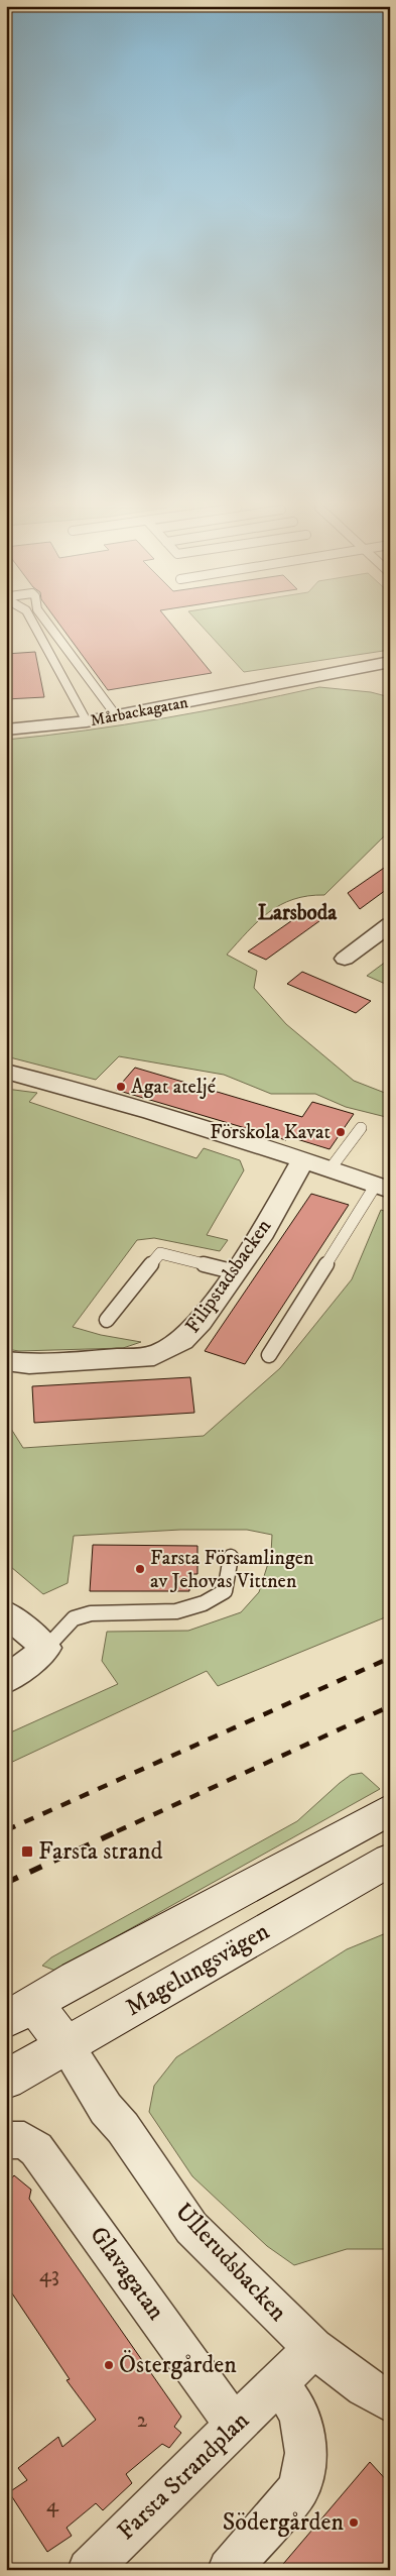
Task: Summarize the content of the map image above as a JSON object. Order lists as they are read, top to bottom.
{
  "streets": {
    "main road": ["Magelungsvägen"],
    "street": [
      "Mårbackagatan",
      "Filipstadsbacken",
      "Ullerudsbacken",
      "Glavagatan",
      "Farsta Strandplan"
    ]
  },
  "crossings": [
    ["Magelungsvägen", "Ullerudsbacken"],
    ["Ullerudsbacken", "Farsta Strandplan"],
    ["Glavagatan", "Farsta Strandplan"]
  ],
  "districts": ["Larsboda"],
  "places": {
    "other": [
      "Agat ateljé",
      "Förskola Kavat",
      "Farsta Församlingen av Jehovas Vittnen",
      "Östergården",
      "Södergården"
    ],
    "transit": ["Farsta strand"]
  },
  "house_numbers": ["43", "2", "4"]
}
